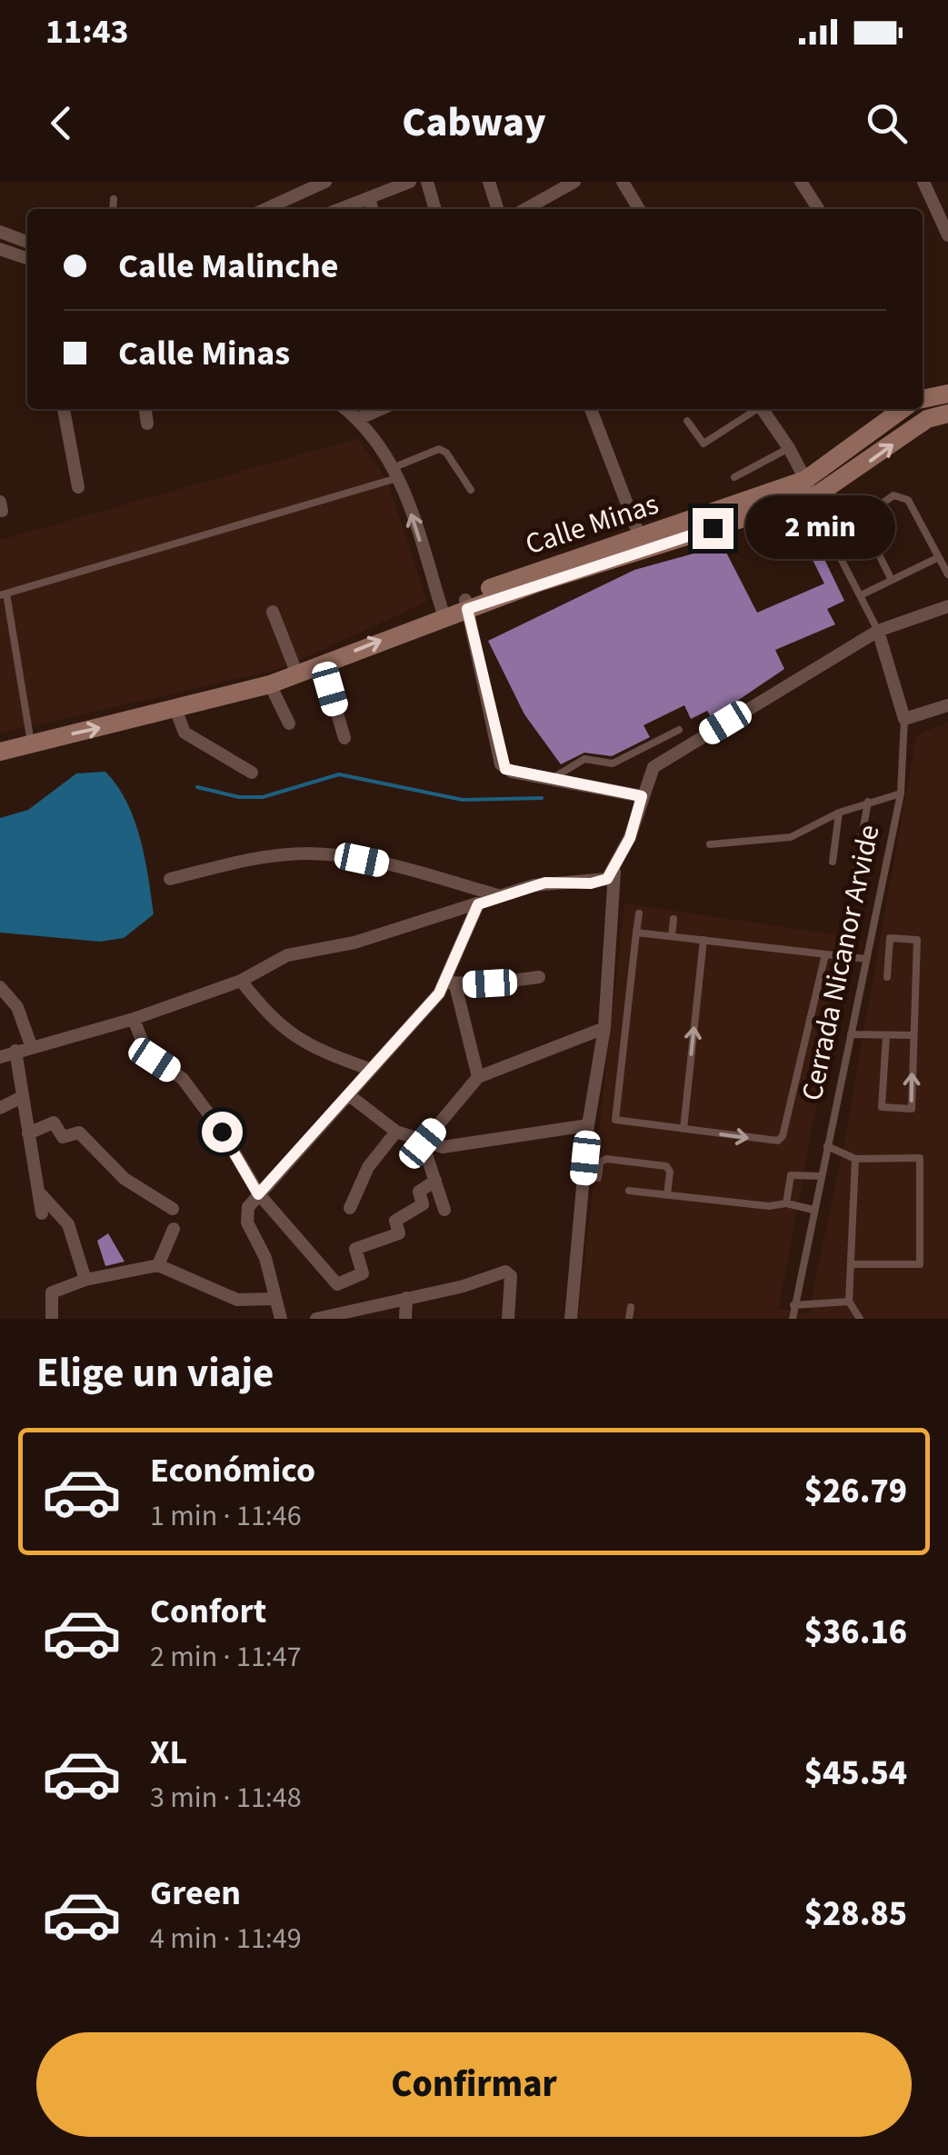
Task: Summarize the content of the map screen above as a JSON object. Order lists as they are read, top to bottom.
{
  "streets": {
    "street": ["Calle Minas", "Cerrada Nicanor Arvide"]
  },
  "page": {
    "status": "11:43",
    "header": "Cabway",
    "banner": ["Calle Malinche", "Calle Minas"],
    "bubble": "2 min",
    "heading": "Elige un viaje",
    "list": [
      {
        "name": "Económico",
        "note": "1 min · 11:46",
        "value": "$26.79"
      },
      {
        "name": "Confort",
        "note": "2 min · 11:47",
        "value": "$36.16"
      },
      {
        "name": "XL",
        "note": "3 min · 11:48",
        "value": "$45.54"
      },
      {
        "name": "Green",
        "note": "4 min · 11:49",
        "value": "$28.85"
      }
    ],
    "buttons": "Confirmar"
  }
}
